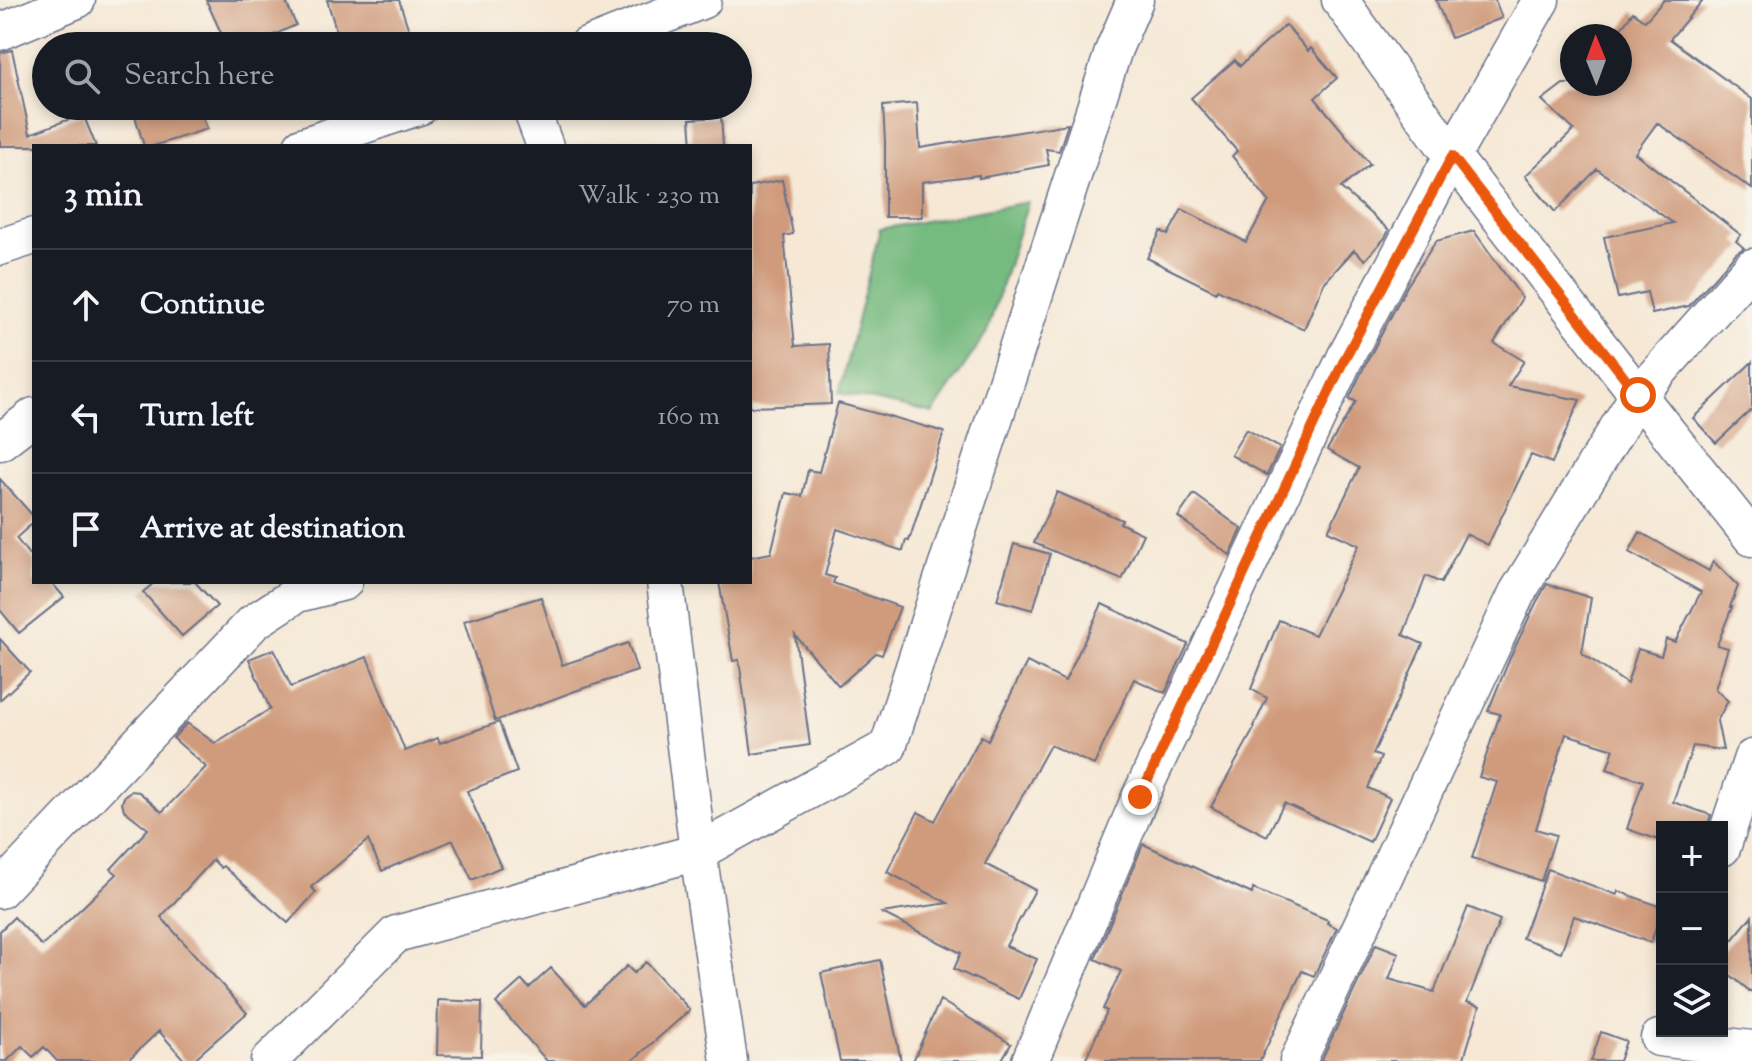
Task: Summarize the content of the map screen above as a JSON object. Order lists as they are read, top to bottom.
{
  "north": "top",
  "page": {
    "search": "Search here",
    "heading": ["3 min", "Walk · 230 m"],
    "list": [
      ["Continue", "70 m"],
      ["Turn left", "160 m"],
      "Arrive at destination"
    ],
    "map_buttons": ["+", "−"]
  }
}
